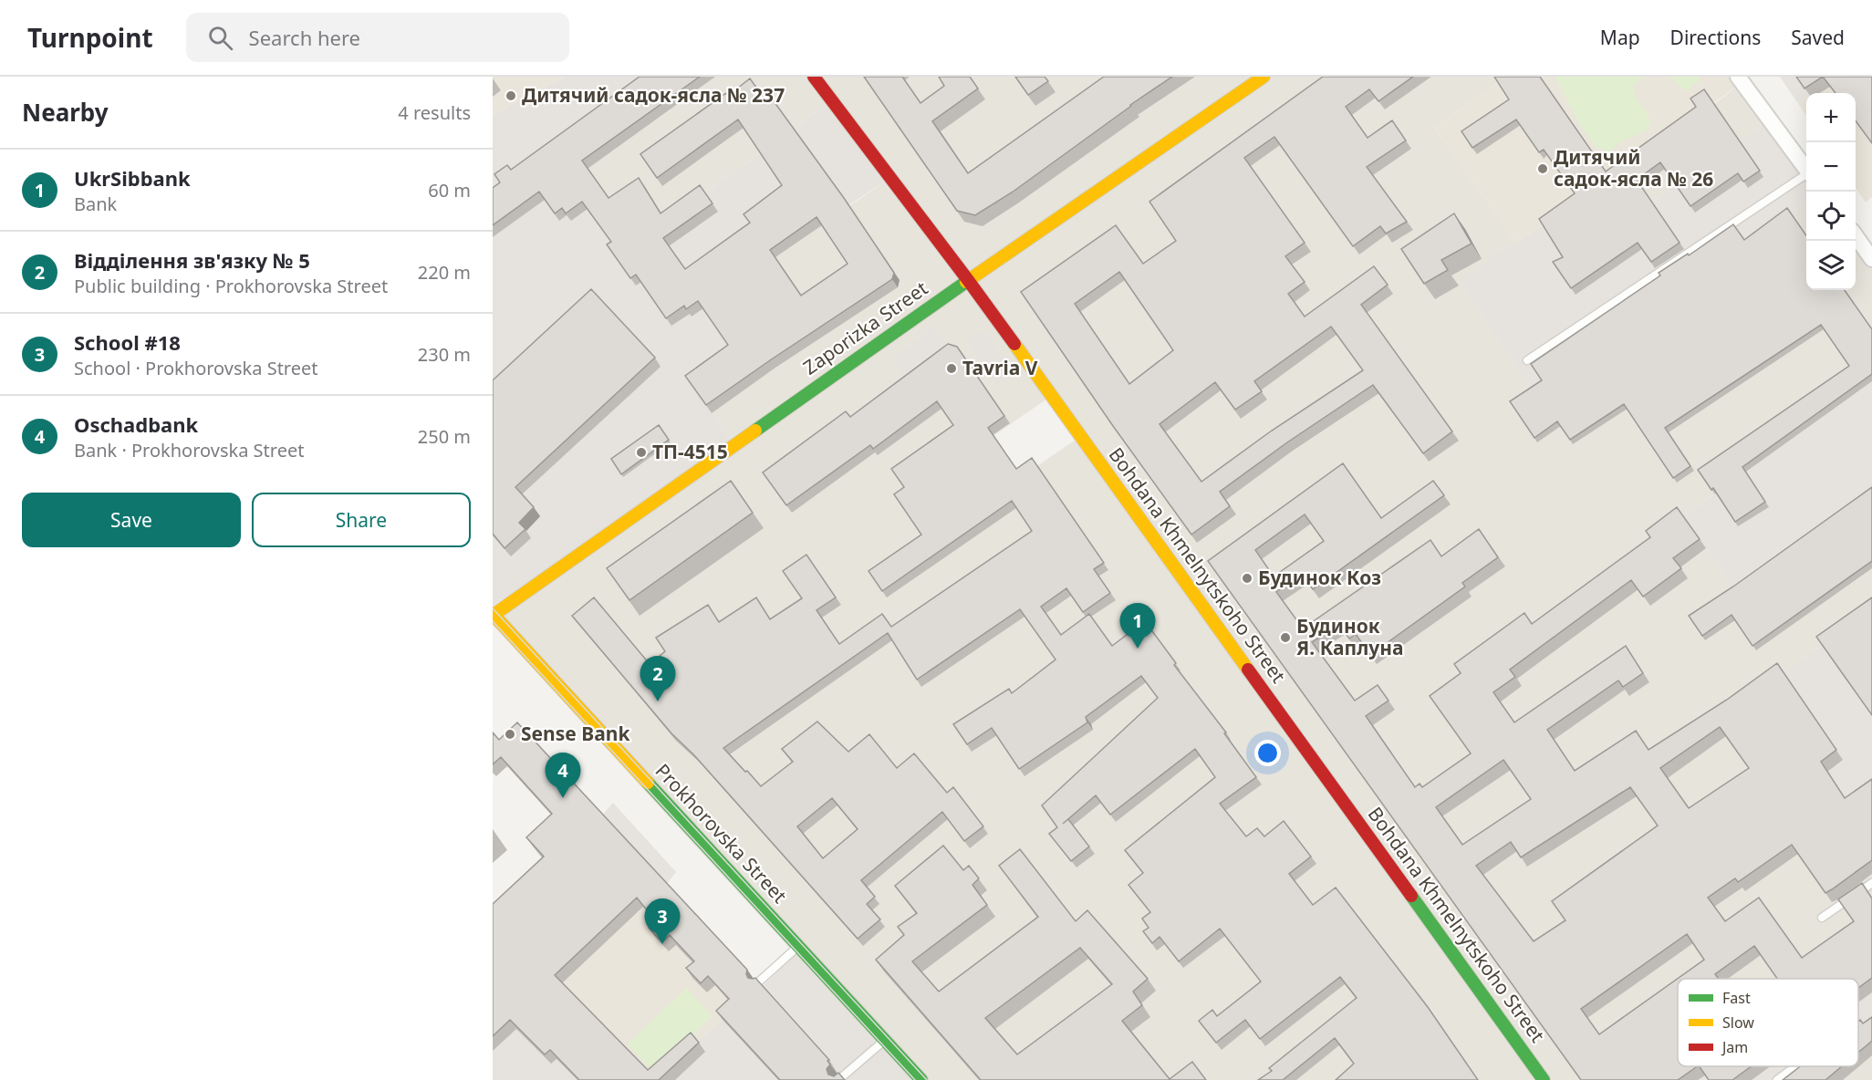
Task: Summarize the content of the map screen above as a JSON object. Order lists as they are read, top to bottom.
{
  "streets": {
    "main road": ["Zaporizka Street", "Bohdana Khmelnytskoho Street", "Prokhorovska Street"]
  },
  "crossings": [
    ["Zaporizka Street", "Bohdana Khmelnytskoho Street"],
    ["Zaporizka Street", "Prokhorovska Street"]
  ],
  "places": [
    "Дитячий садок-ясла № 237",
    "Дитячий садок-ясла № 26",
    "Tavria V",
    "ТП-4515",
    "Будинок Коз",
    "Будинок Я. Каплуна",
    "Sense Bank"
  ],
  "legend": ["Fast", "Slow", "Jam"],
  "page": {
    "header": "Turnpoint",
    "search": "Search here",
    "nav": ["Map", "Directions", "Saved"],
    "heading": ["Nearby", "4 results"],
    "map_buttons": ["+", "−"],
    "list": [
      {
        "mark": "1",
        "name": "UkrSibbank",
        "note": "Bank",
        "value": "60 m"
      },
      {
        "mark": "2",
        "name": "Відділення зв'язку № 5",
        "note": "Public building · Prokhorovska Street",
        "value": "220 m"
      },
      {
        "mark": "3",
        "name": "School #18",
        "note": "School · Prokhorovska Street",
        "value": "230 m"
      },
      {
        "mark": "4",
        "name": "Oschadbank",
        "note": "Bank · Prokhorovska Street",
        "value": "250 m"
      }
    ],
    "buttons": ["Save", "Share"],
    "pins": [
      "1",
      "2",
      "4",
      "3"
    ]
  }
}
